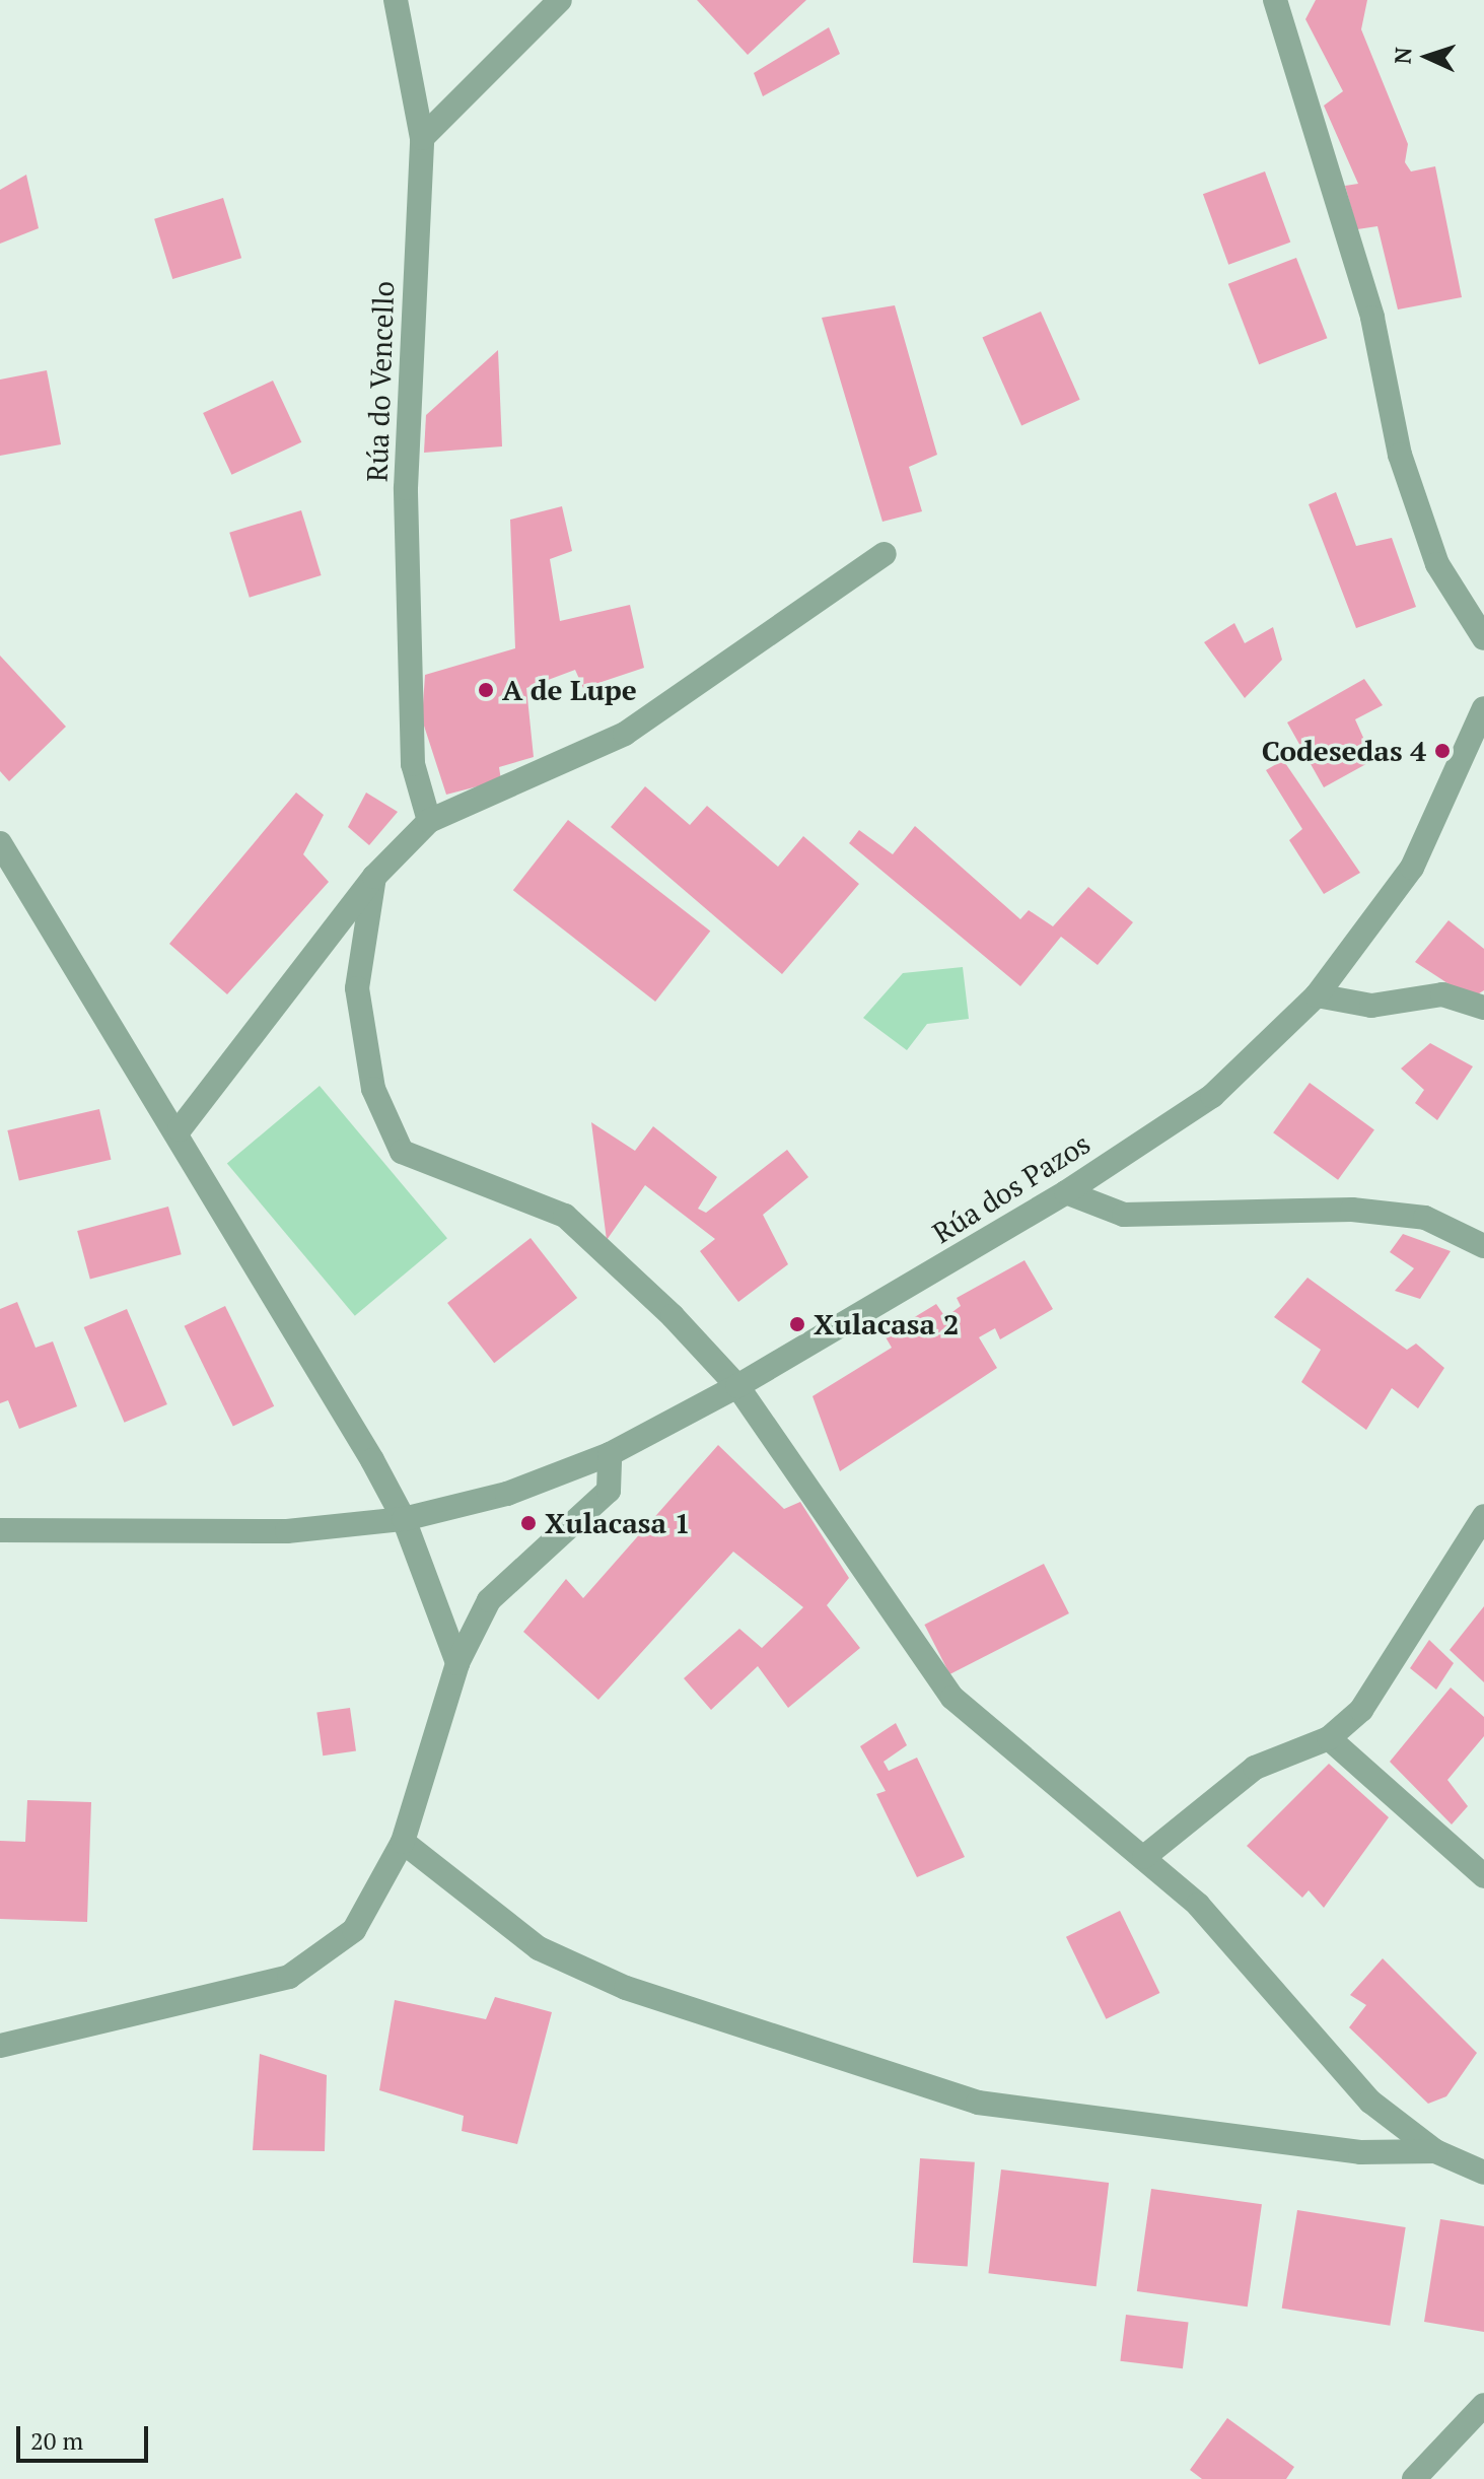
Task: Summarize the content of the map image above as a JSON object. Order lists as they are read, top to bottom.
{
  "streets": {
    "street": ["Rúa do Vencello", "Rúa dos Pazos"]
  },
  "places": [
    "A de Lupe",
    "Codesedas 4",
    "Xulacasa 2",
    "Xulacasa 1"
  ],
  "scale_bar": "20 m",
  "north": "left"
}
